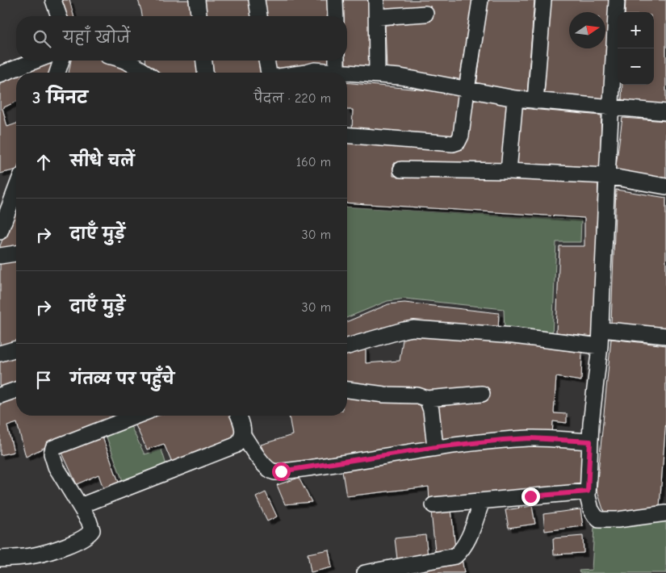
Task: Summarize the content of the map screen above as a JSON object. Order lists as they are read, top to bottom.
{
  "north": "right",
  "page": {
    "map_buttons": ["+", "−"],
    "search": "यहाँ खोजें",
    "heading": ["3 मिनट", "पैदल · 220 m"],
    "list": [
      ["सीधे चलें", "160 m"],
      ["दाएँ मुड़ें", "30 m"],
      ["दाएँ मुड़ें", "30 m"],
      "गंतव्य पर पहुँचे"
    ]
  }
}
